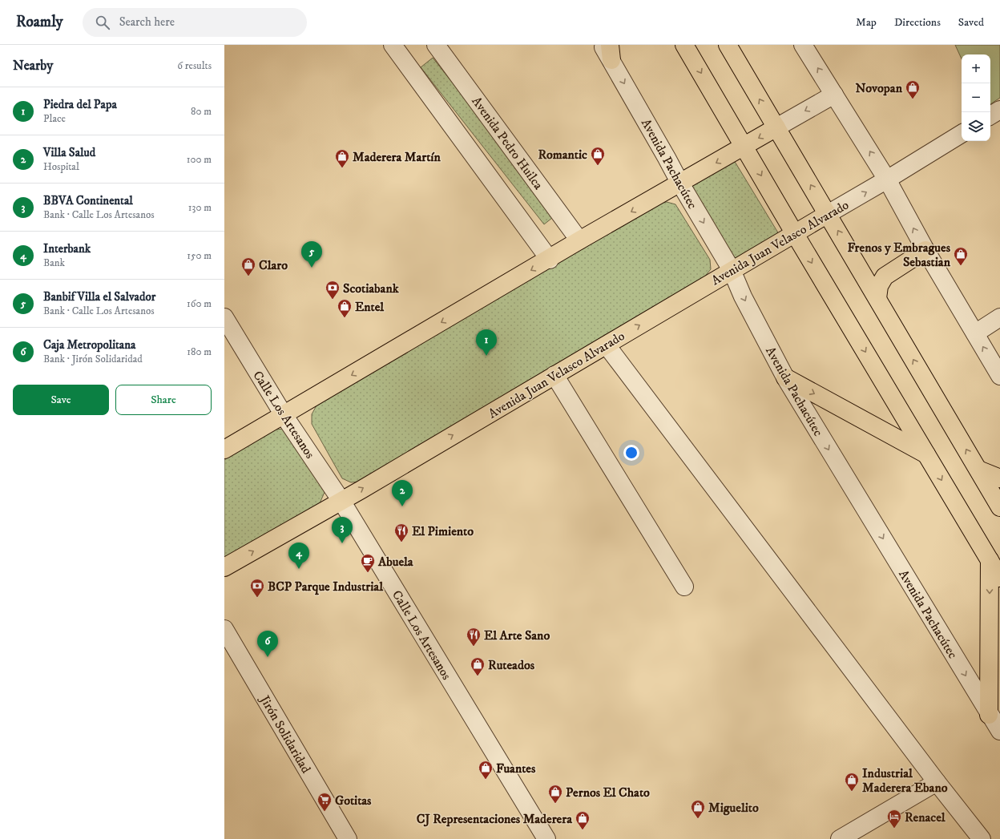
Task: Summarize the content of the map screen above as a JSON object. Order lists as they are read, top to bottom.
{
  "streets": {
    "main road": ["Avenida Juan Velasco Alvarado"],
    "street": [
      "Avenida Pedro Huilca",
      "Avenida Pachacútec",
      "Calle Los Artesanos",
      "Jirón Solidaridad"
    ]
  },
  "crossings": [
    ["Avenida Pachacútec", "Avenida Juan Velasco Alvarado"],
    ["Avenida Juan Velasco Alvarado", "Calle Los Artesanos"]
  ],
  "one_way": ["Avenida Juan Velasco Alvarado"],
  "places": {
    "shop": [
      "Novopan",
      "Romantic",
      "Maderera Martín",
      "Frenos y Embragues Sebastian",
      "Claro",
      "Entel",
      "Ruteados",
      "Fuantes",
      "Industrial Maderera Ebano",
      "Pernos El Chato",
      "Miguelito",
      "CJ Representaciones Maderera"
    ],
    "bank": ["Scotiabank", "BCP Parque Industrial"],
    "restaurant": ["El Pimiento", "El Arte Sano"],
    "cafe": ["Abuela"],
    "supermarket": ["Gotitas"],
    "hotel": ["Renacel"]
  },
  "page": {
    "header": "Roamly",
    "search": "Search here",
    "nav": ["Map", "Directions", "Saved"],
    "heading": ["Nearby", "6 results"],
    "map_buttons": ["+", "−"],
    "list": [
      {
        "mark": "1",
        "name": "Piedra del Papa",
        "note": "Place",
        "value": "80 m"
      },
      {
        "mark": "2",
        "name": "Villa Salud",
        "note": "Hospital",
        "value": "100 m"
      },
      {
        "mark": "3",
        "name": "BBVA Continental",
        "note": "Bank · Calle Los Artesanos",
        "value": "130 m"
      },
      {
        "mark": "4",
        "name": "Interbank",
        "note": "Bank",
        "value": "150 m"
      },
      {
        "mark": "5",
        "name": "Banbif Villa el Salvador",
        "note": "Bank · Calle Los Artesanos",
        "value": "160 m"
      },
      {
        "mark": "6",
        "name": "Caja Metropolitana",
        "note": "Bank · Jirón Solidaridad",
        "value": "180 m"
      }
    ],
    "pins": [
      "5",
      "1",
      "2",
      "3",
      "4",
      "6"
    ],
    "buttons": ["Save", "Share"]
  }
}
